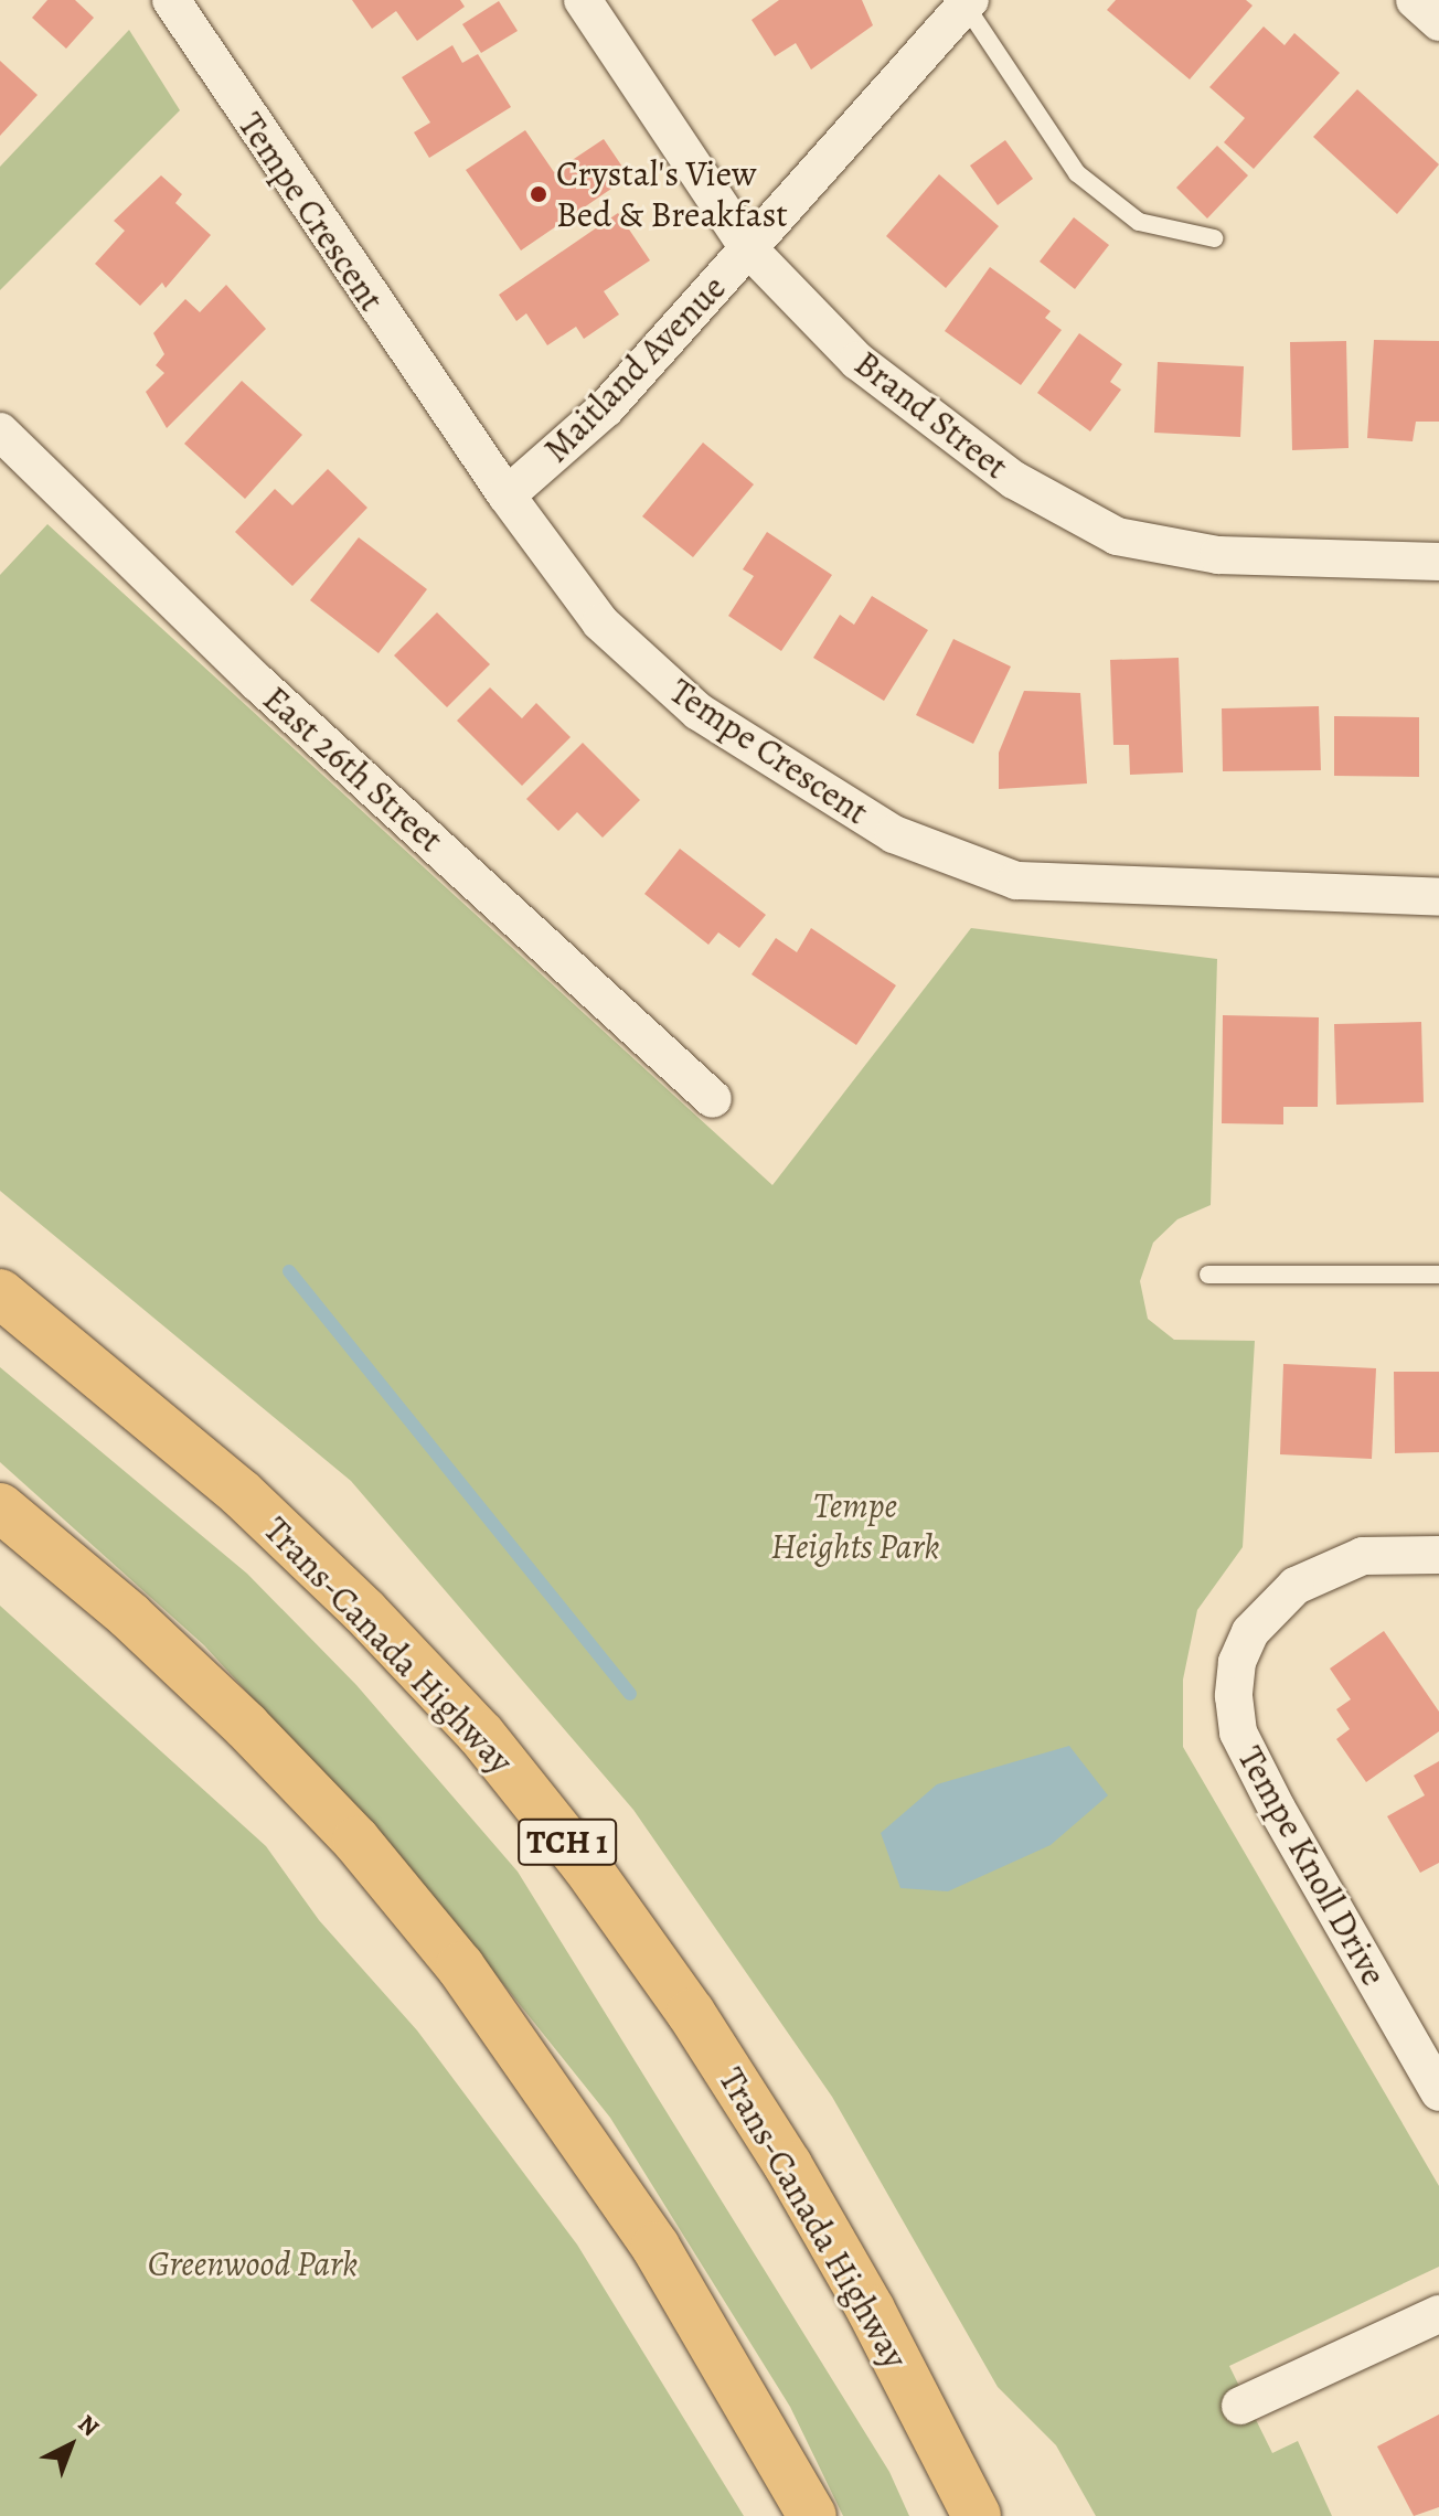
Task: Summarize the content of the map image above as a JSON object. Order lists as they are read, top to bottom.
{
  "streets": {
    "highway": ["Trans-Canada Highway", "TCH 1"],
    "street": [
      "Tempe Crescent",
      "Maitland Avenue",
      "Brand Street",
      "East 26th Street",
      "Tempe Knoll Drive"
    ]
  },
  "crossings": [
    ["Tempe Crescent", "Maitland Avenue"],
    ["Maitland Avenue", "Brand Street"]
  ],
  "parks": ["Tempe Heights Park", "Greenwood Park"],
  "places": ["Crystal's View Bed & Breakfast"],
  "north": "top right"
}
